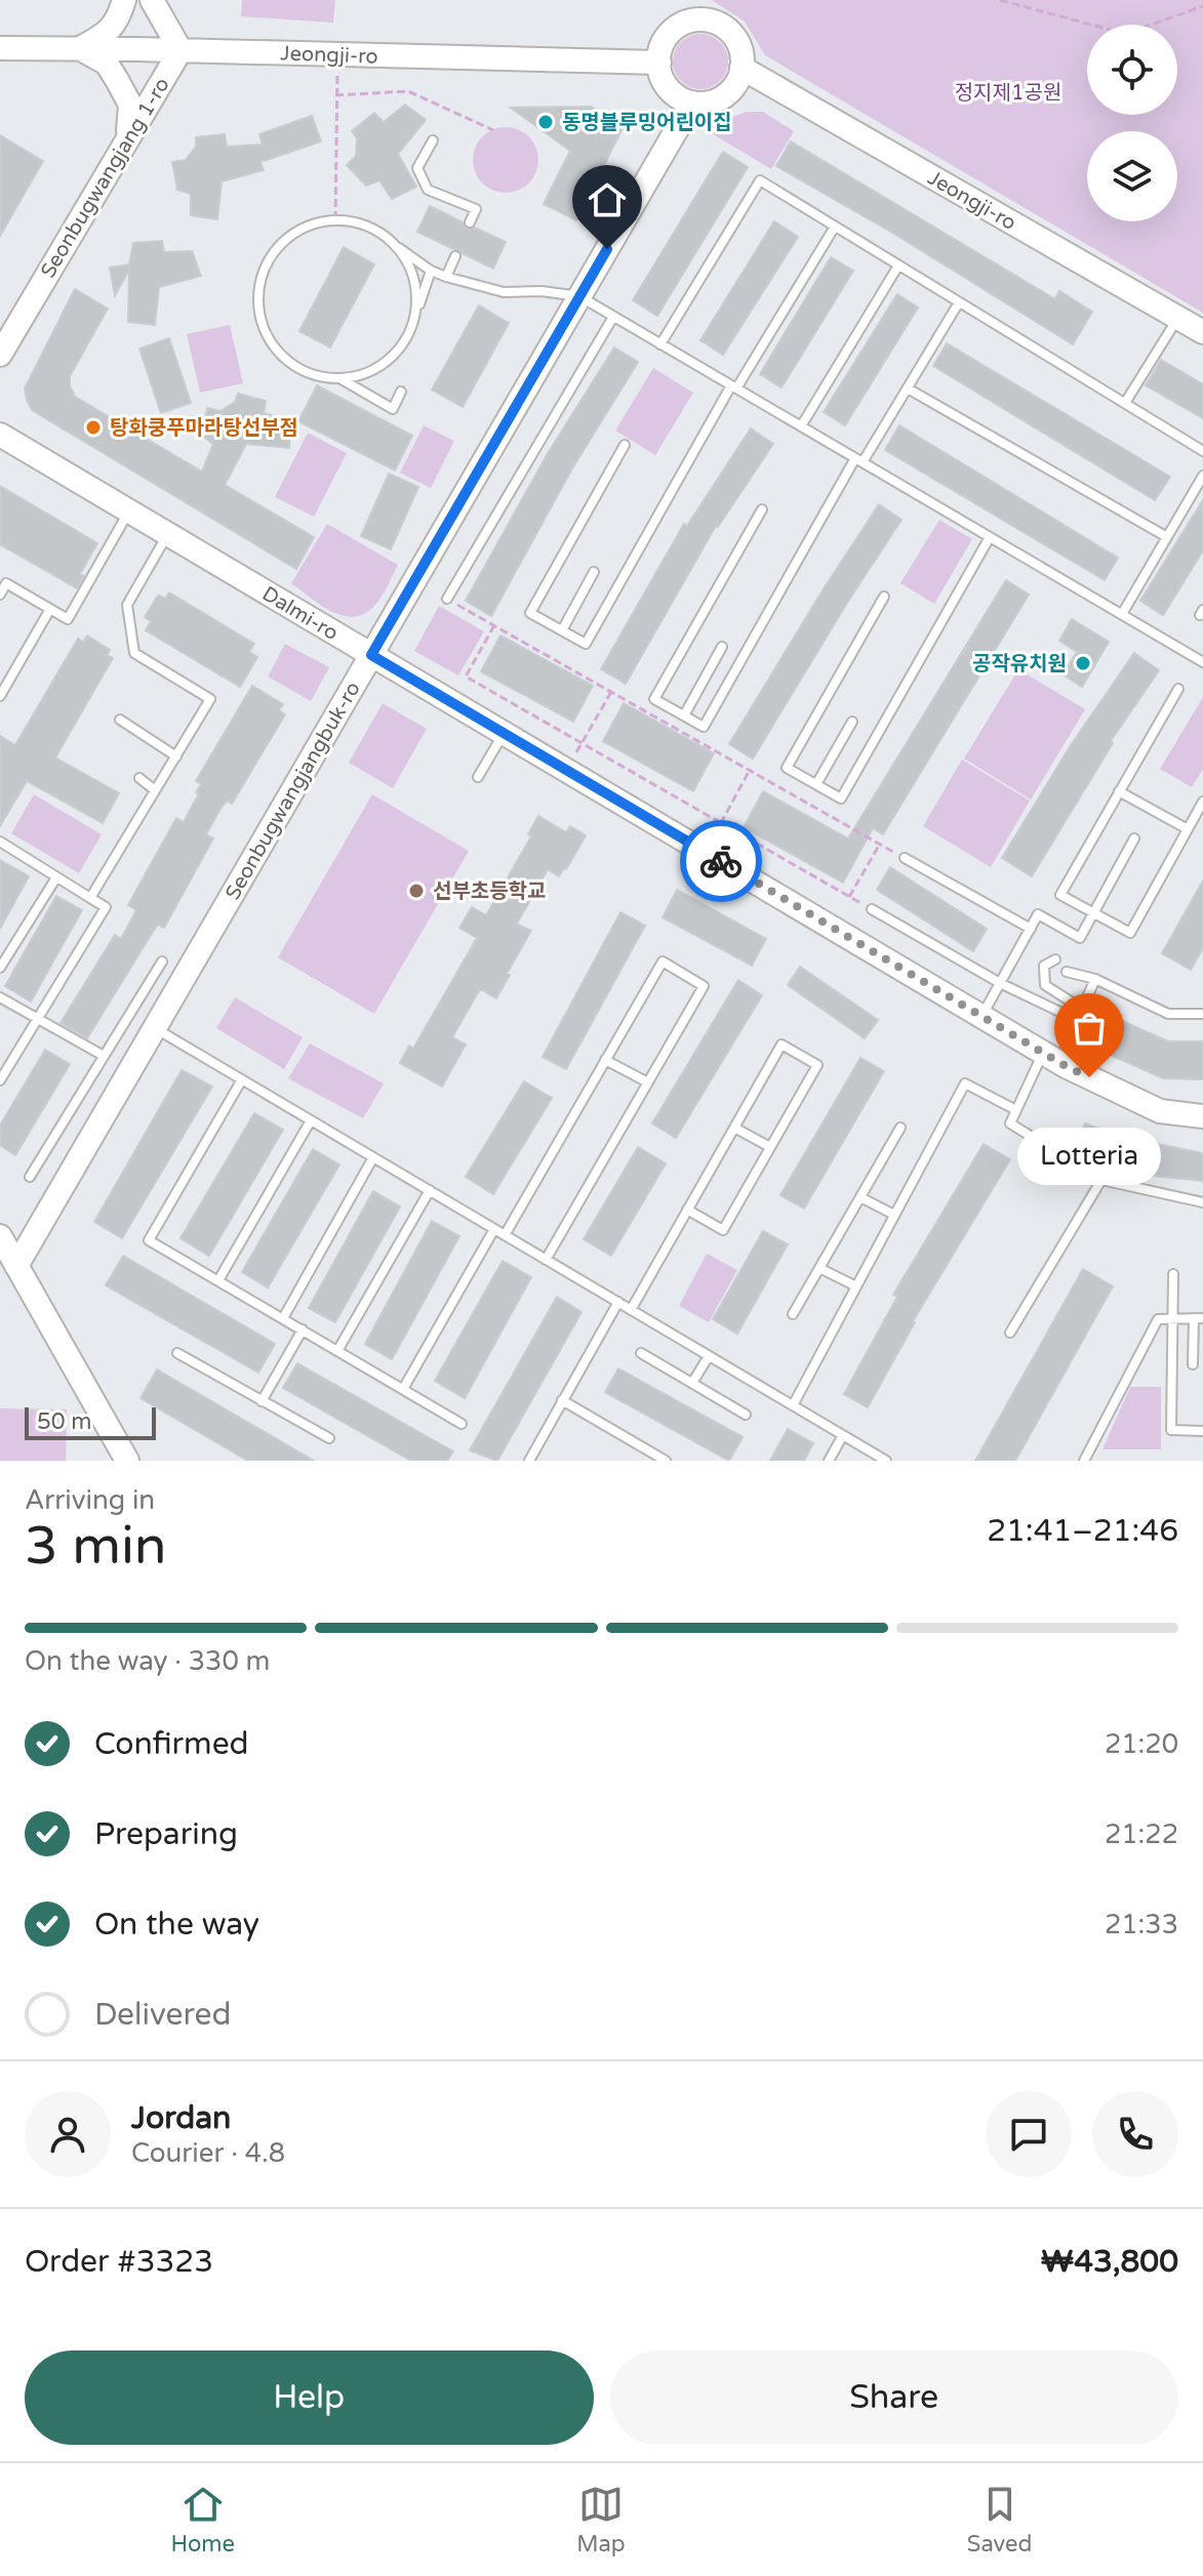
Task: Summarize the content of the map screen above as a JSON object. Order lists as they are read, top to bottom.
{
  "streets": {
    "street": [
      "Jeongji-ro",
      "Seonbugwangjang 1-ro",
      "Dalmi-ro",
      "Seonbugwangjangbuk-ro"
    ]
  },
  "crossings": [
    ["Jeongji-ro", "Seonbugwangjang 1-ro"],
    ["Jeongji-ro", "Seonbugwangjangbuk-ro"],
    ["Dalmi-ro", "Seonbugwangjangbuk-ro"]
  ],
  "parks": ["정지제1공원"],
  "places": [
    "동명블루밍어린이집",
    "탕화쿵푸마라탕선부점",
    "공작유치원",
    "선부초등학교",
    "Lotteria"
  ],
  "scale_bar": "50 m",
  "page": {
    "bubble": "Lotteria",
    "scale": "50 m",
    "heading": ["3 min", "Arriving in", "21:41–21:46"],
    "panel": [
      "Jordan",
      "Courier · 4.8",
      "Order #3323",
      "₩43,800"
    ],
    "bar": "On the way · 330 m",
    "list": [
      ["Confirmed", "21:20"],
      ["Preparing", "21:22"],
      ["On the way", "21:33"],
      "Delivered"
    ],
    "buttons": ["Help", "Share"],
    "tabs": ["Home", "Map", "Saved"]
  }
}
